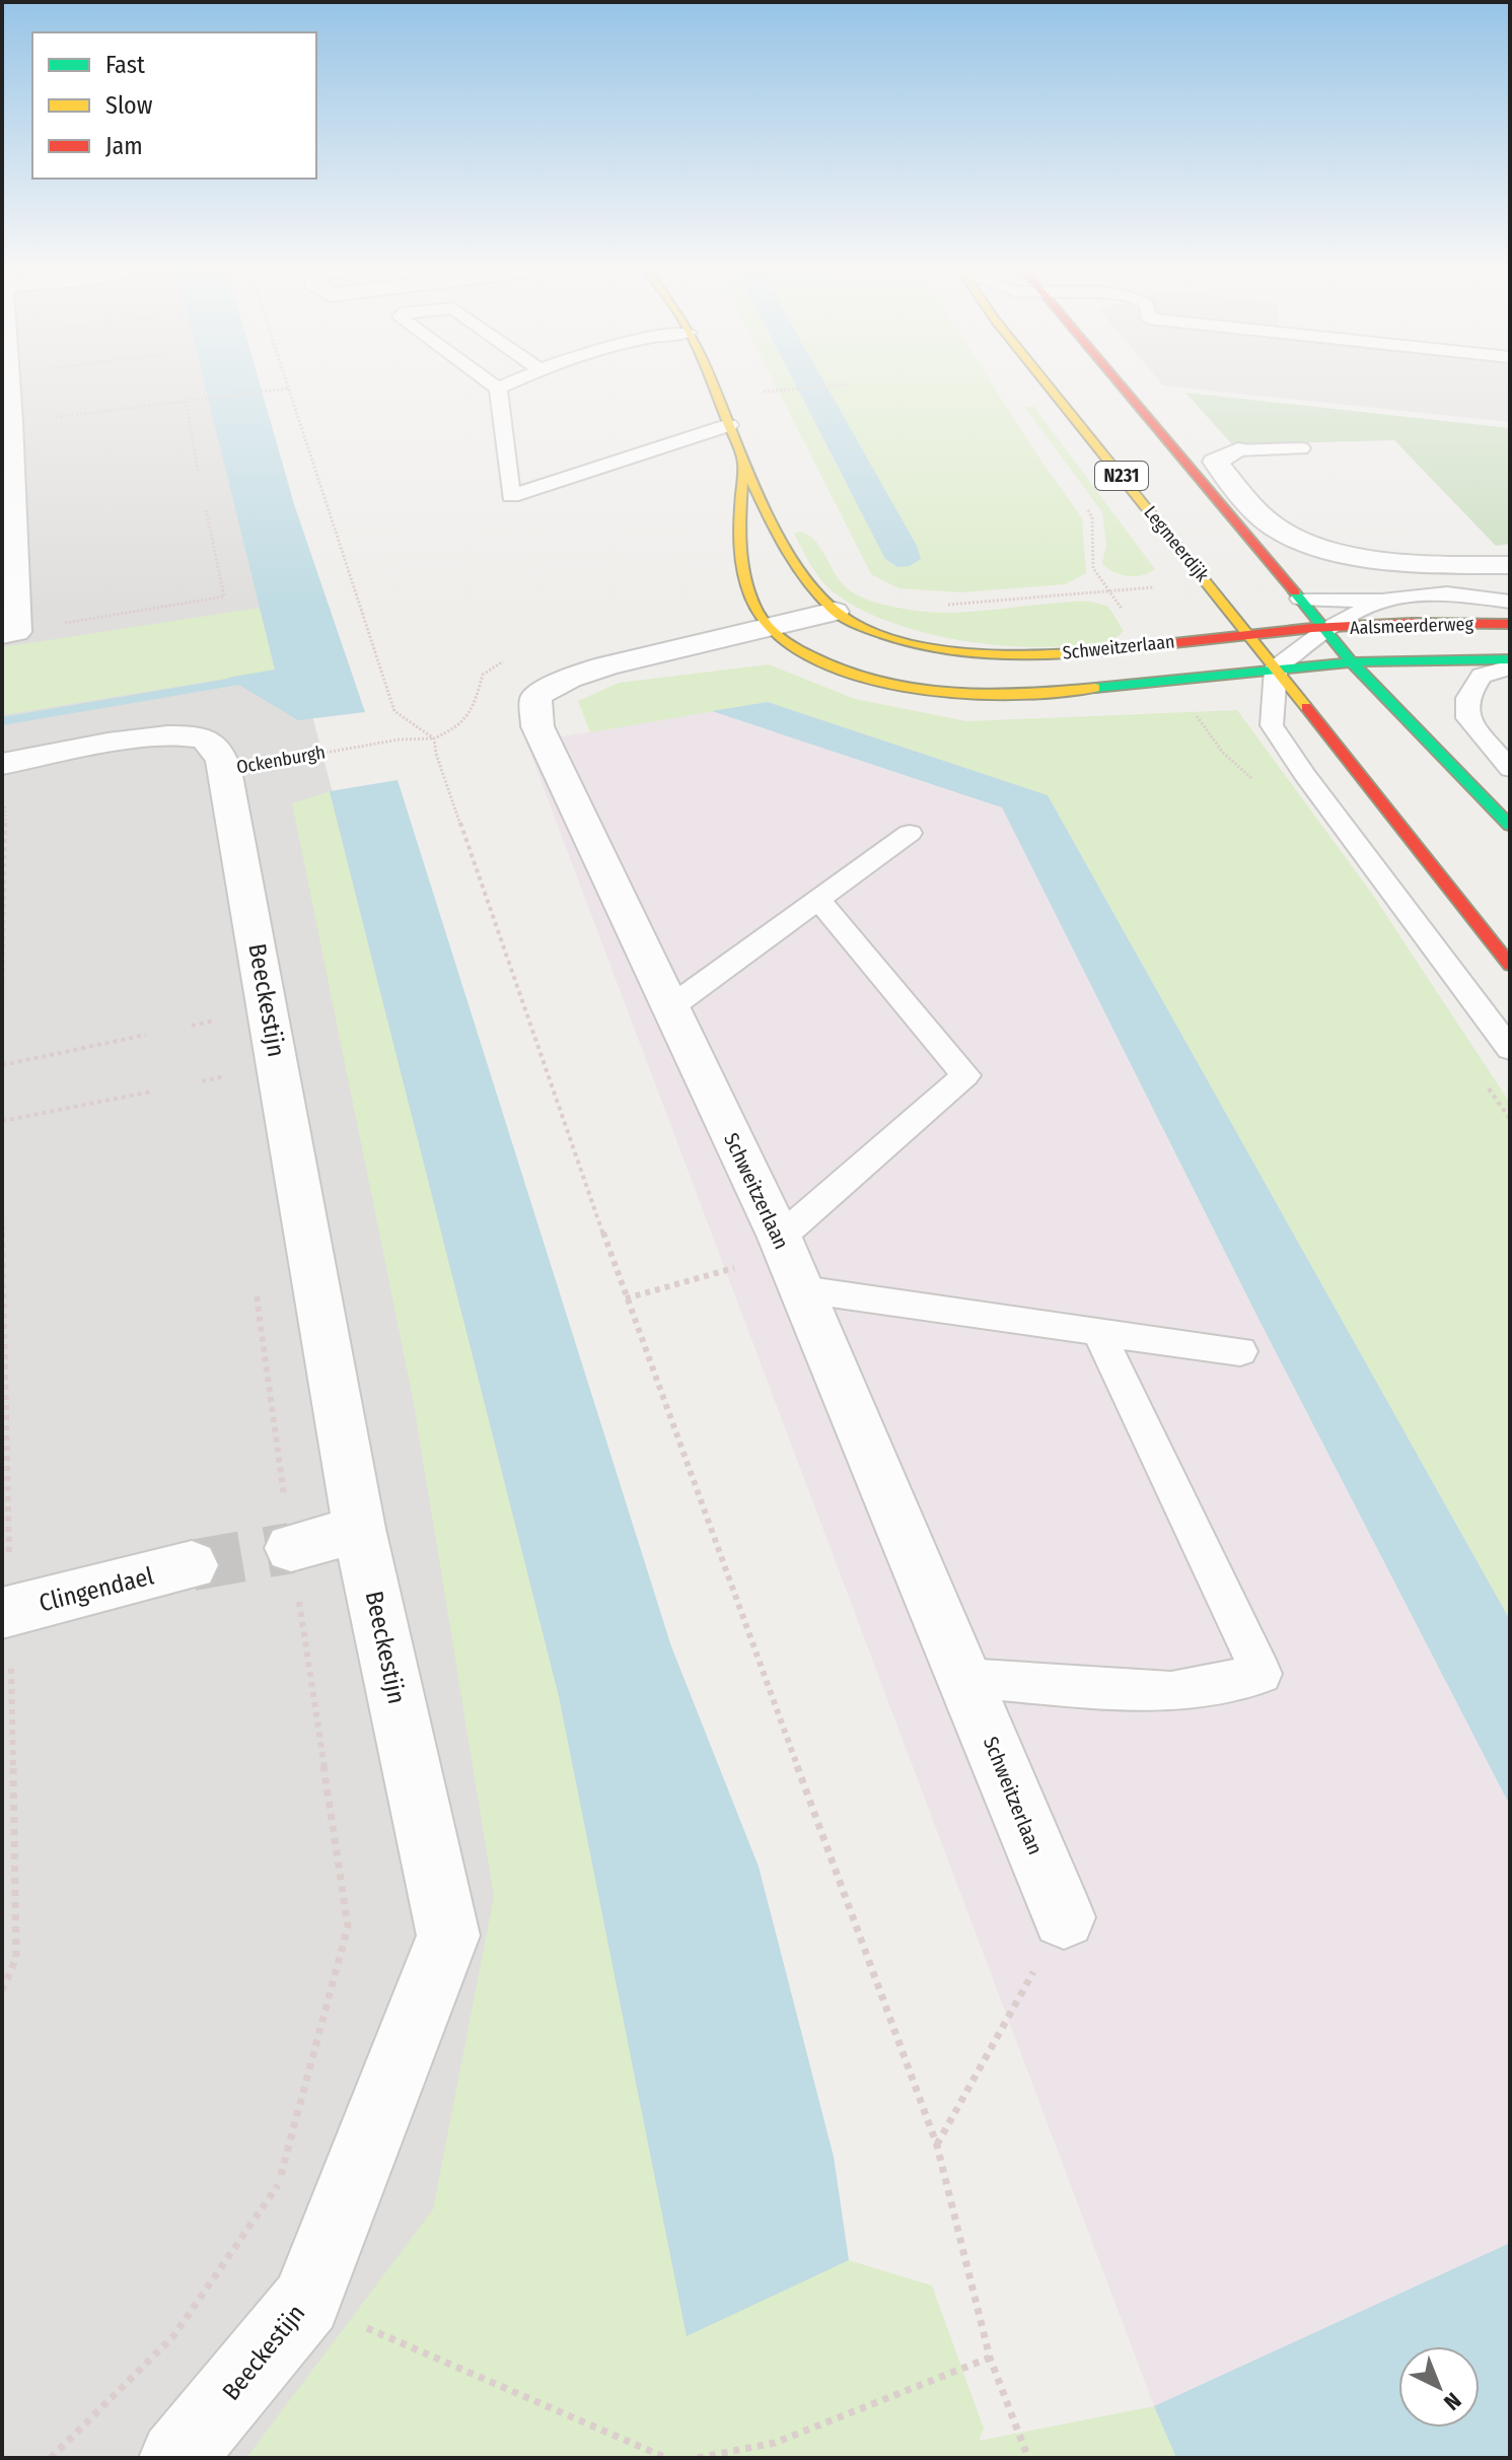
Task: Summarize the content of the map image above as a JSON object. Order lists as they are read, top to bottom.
{
  "streets": {
    "street": [
      "N231",
      "Legmeerdijk",
      "Aalsmeerderweg",
      "Schweitzerlaan",
      "Ockenburgh",
      "Beeckestijn",
      "Clingendael"
    ]
  },
  "crossings": [
    ["N231", "Aalsmeerderweg"],
    ["N231", "Schweitzerlaan"],
    ["Legmeerdijk", "Schweitzerlaan"],
    ["Aalsmeerderweg", "Schweitzerlaan"],
    ["Ockenburgh", "Beeckestijn"]
  ],
  "legend": ["Fast", "Slow", "Jam"],
  "north": "bottom right"
}
